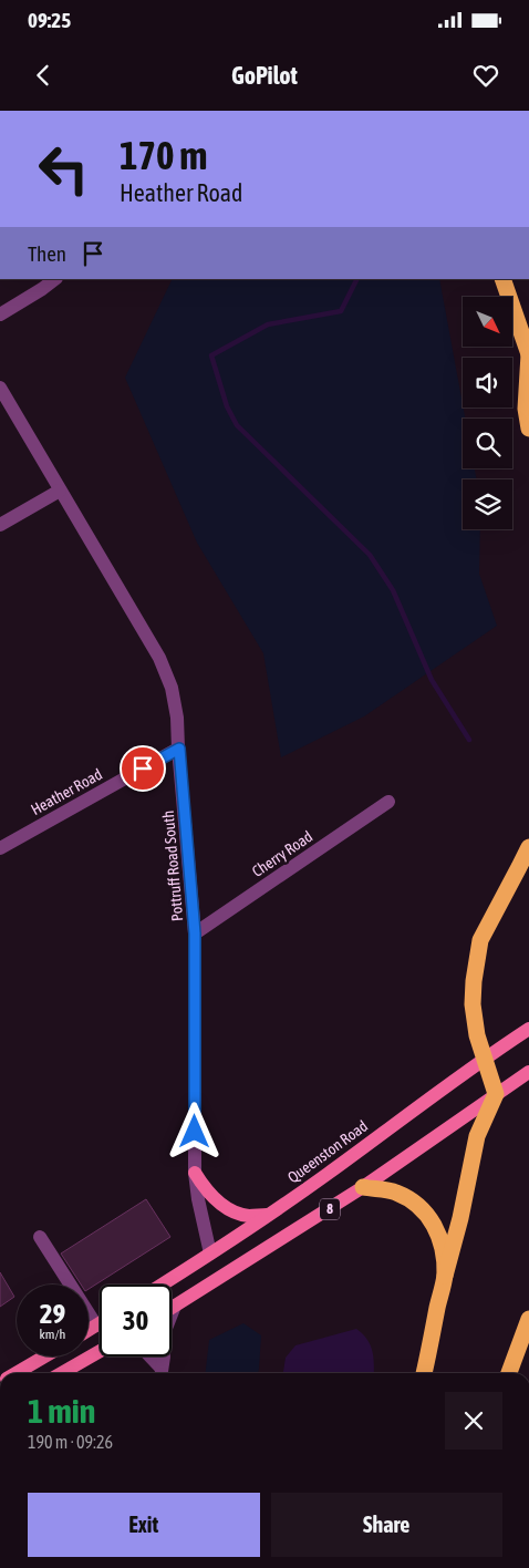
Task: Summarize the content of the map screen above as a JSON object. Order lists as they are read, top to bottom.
{
  "streets": {
    "main road": ["Queenston Road", "8"],
    "street": ["Heather Road", "Cherry Road", "Pottruff Road South"]
  },
  "crossings": [
    ["Heather Road", "Pottruff Road South"],
    ["Cherry Road", "Pottruff Road South"],
    ["Pottruff Road South", "Queenston Road"]
  ],
  "north": "bottom right",
  "page": {
    "status": "09:25",
    "header": "GoPilot",
    "turn": ["170 m", "Heather Road"],
    "then": "Then",
    "speed": "29 km/h",
    "limit": "30",
    "heading": ["1 min", "190 m · 09:26"],
    "buttons": ["Exit", "Share"]
  }
}
